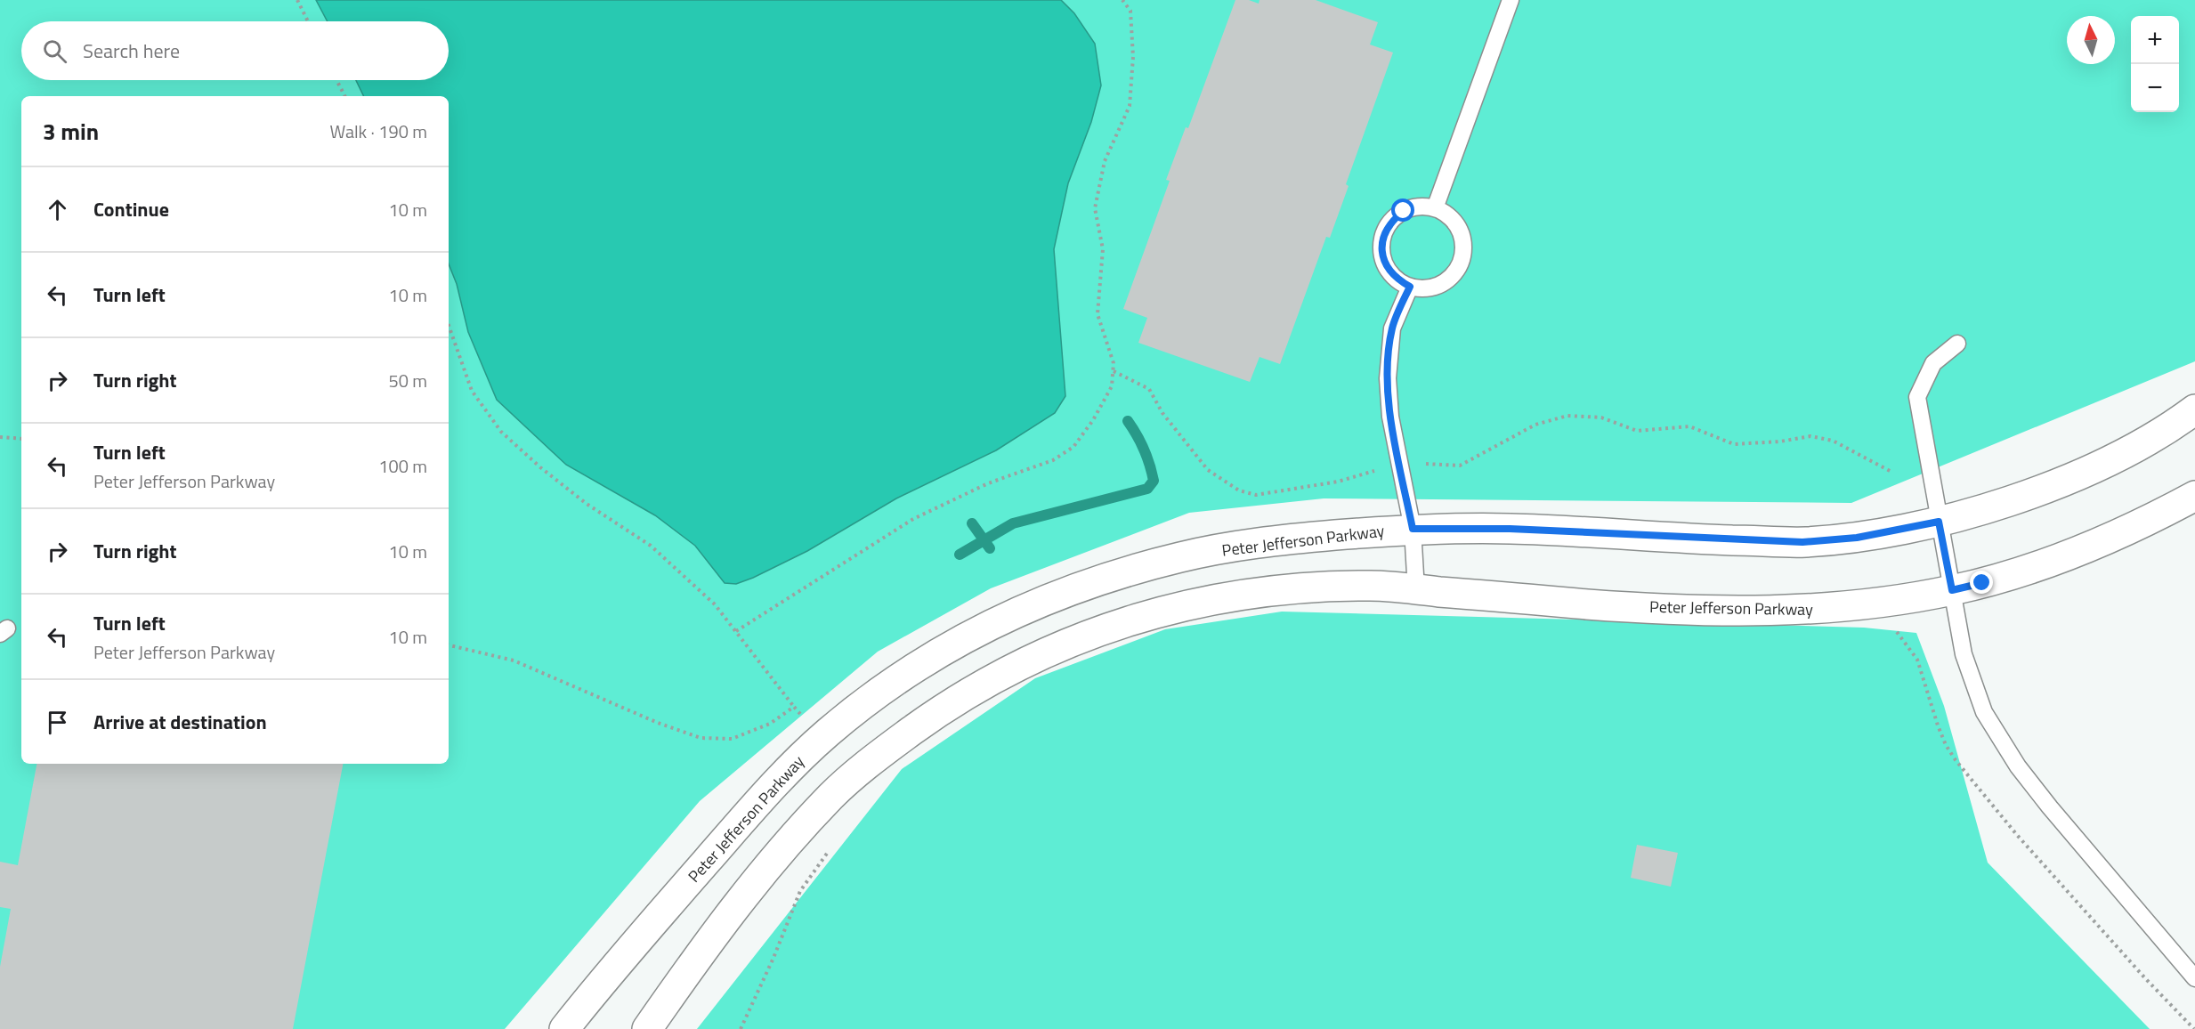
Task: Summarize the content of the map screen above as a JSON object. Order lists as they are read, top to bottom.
{
  "streets": {
    "street": ["Peter Jefferson Parkway"]
  },
  "north": "top",
  "page": {
    "map_buttons": ["+", "−"],
    "search": "Search here",
    "heading": ["3 min", "Walk · 190 m"],
    "list": [
      ["Continue", "10 m"],
      ["Turn left", "10 m"],
      ["Turn right", "50 m"],
      ["Turn left", "Peter Jefferson Parkway", "100 m"],
      ["Turn right", "10 m"],
      ["Turn left", "Peter Jefferson Parkway", "10 m"],
      "Arrive at destination"
    ]
  }
}
